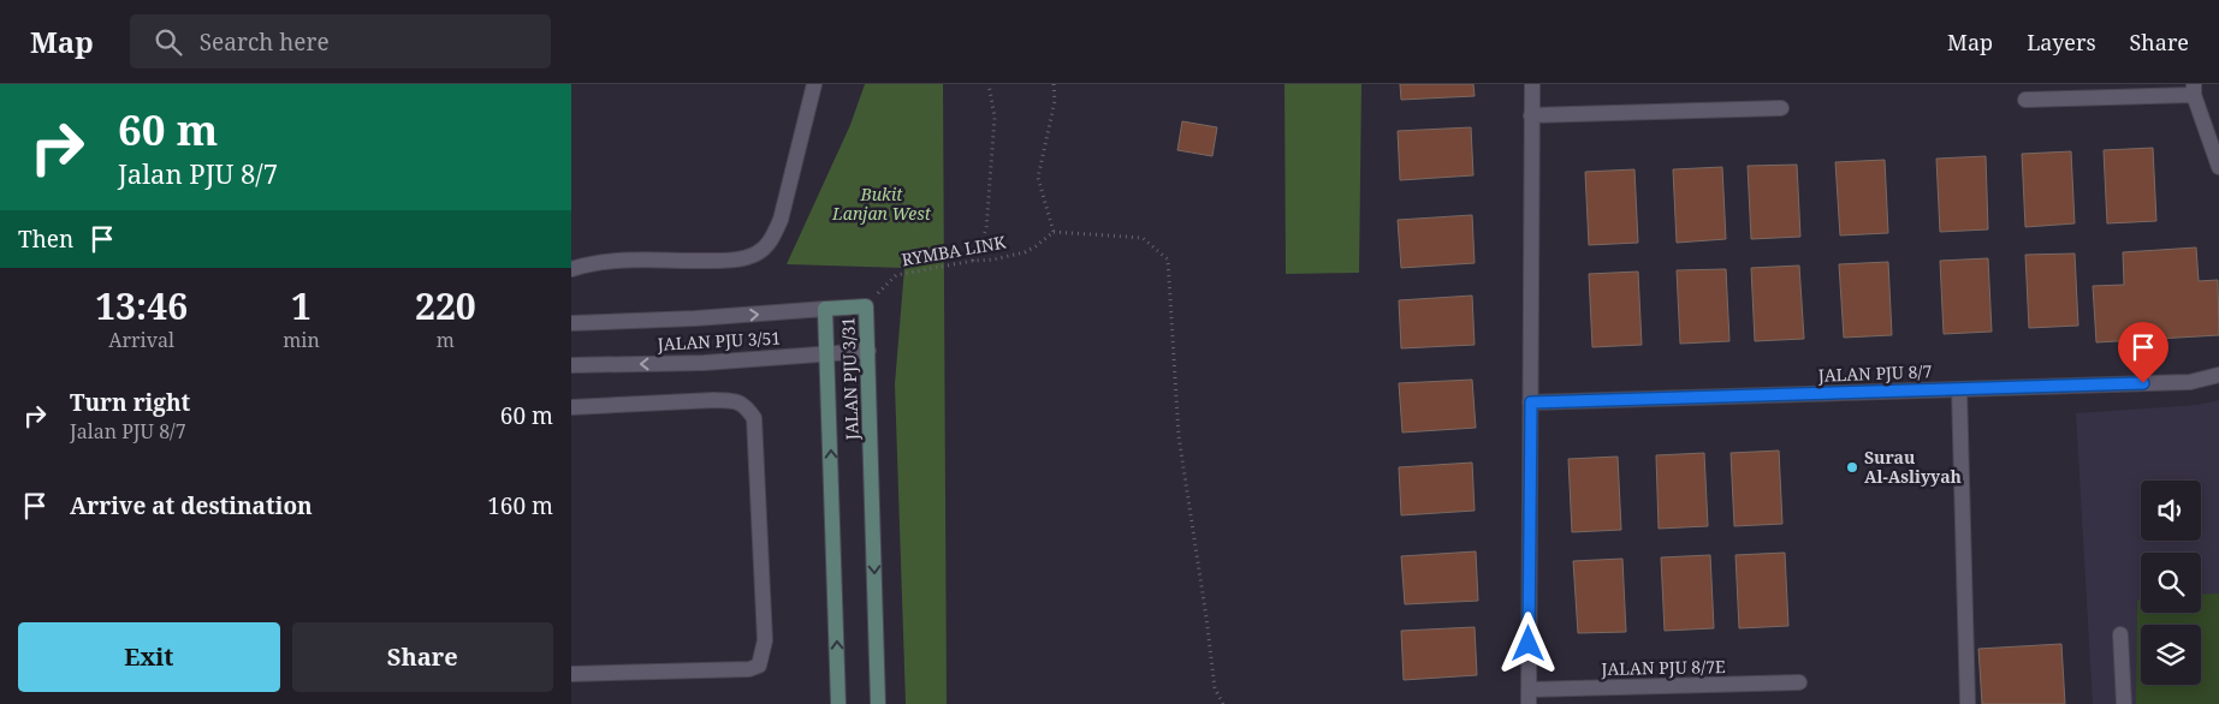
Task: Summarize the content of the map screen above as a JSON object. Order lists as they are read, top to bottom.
{
  "streets": {
    "street": [
      "JALAN PJU 3/51",
      "JALAN PJU 8/7",
      "JALAN PJU 3/31",
      "JALAN PJU 8/7E"
    ],
    "path": ["RYMBA LINK"]
  },
  "crossings": [
    ["RYMBA LINK", "JALAN PJU 3/31"],
    ["JALAN PJU 3/51", "JALAN PJU 3/31"]
  ],
  "parks": ["Bukit Lanjan West"],
  "places": ["Surau Al-Asliyyah"],
  "page": {
    "header": "Map",
    "search": "Search here",
    "nav": ["Map", "Layers", "Share"],
    "turn": ["60 m", "Jalan PJU 8/7"],
    "then": "Then",
    "eta": [
      "13:46",
      "Arrival",
      "1",
      "min",
      "220",
      "m"
    ],
    "list": [
      {
        "name": "Turn right",
        "note": "Jalan PJU 8/7",
        "value": "60 m"
      },
      {
        "name": "Arrive at destination",
        "value": "160 m"
      }
    ],
    "buttons": ["Exit", "Share"]
  }
}
